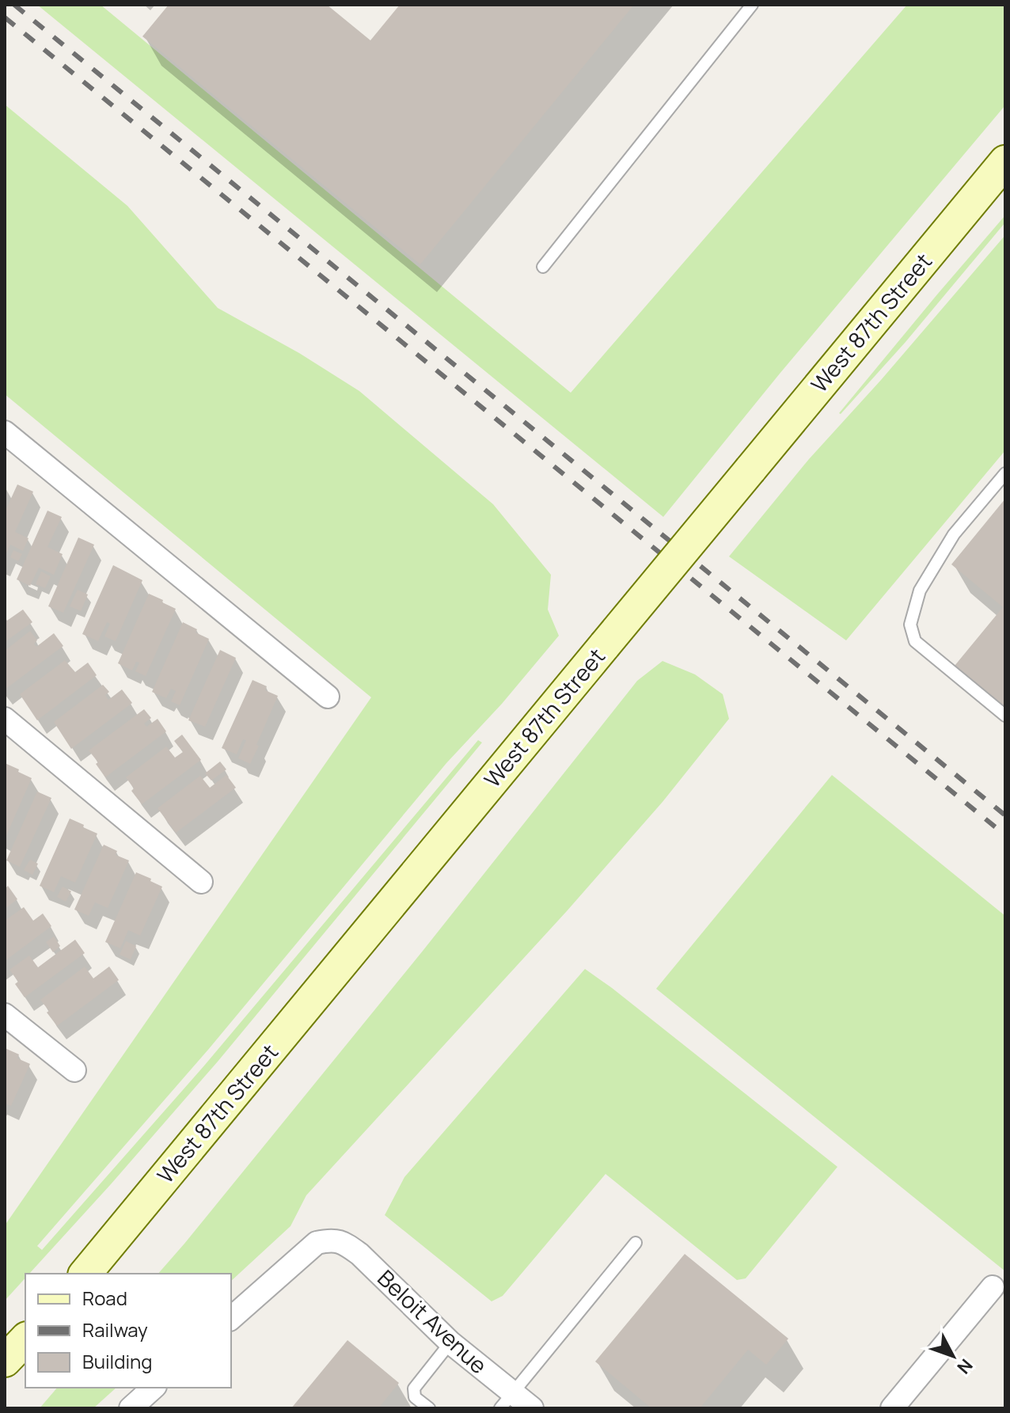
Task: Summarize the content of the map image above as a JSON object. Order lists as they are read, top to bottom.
{
  "streets": {
    "main road": ["West 87th Street"],
    "street": ["Beloit Avenue"]
  },
  "legend": ["Road", "Railway", "Building"],
  "north": "bottom right"
}
